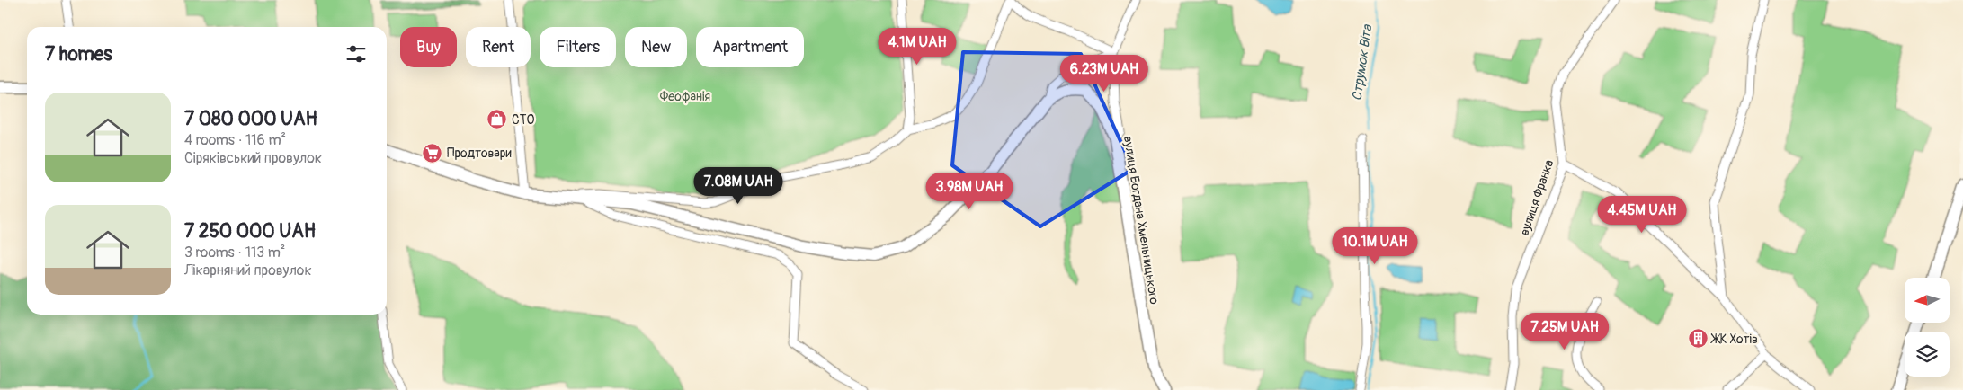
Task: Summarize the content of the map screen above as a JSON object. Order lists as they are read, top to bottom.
{
  "streets": {
    "street": ["вулиця Франка", "вулиця Богдана Хмельницького"]
  },
  "water": ["Струмок Віта"],
  "parks": ["Феофанія"],
  "places": {
    "shop": ["СТО"],
    "supermarket": ["Продтовари"],
    "building": ["ЖК Хотів"]
  },
  "north": "left",
  "page": {
    "chip": [
      "Buy",
      "Rent",
      "Filters",
      "New",
      "Apartment"
    ],
    "heading": "7 homes",
    "price": [
      "4.1M UAH",
      "6.23M UAH",
      "7.08M UAH",
      "3.98M UAH",
      "4.45M UAH",
      "10.1M UAH",
      "7.25M UAH"
    ],
    "list": [
      {
        "name": "7 080 000 UAH",
        "note": "4 rooms · 116 m² · Сіряківський провулок"
      },
      {
        "name": "7 250 000 UAH",
        "note": "3 rooms · 113 m² · Лікарняний провулок"
      }
    ]
  }
}
